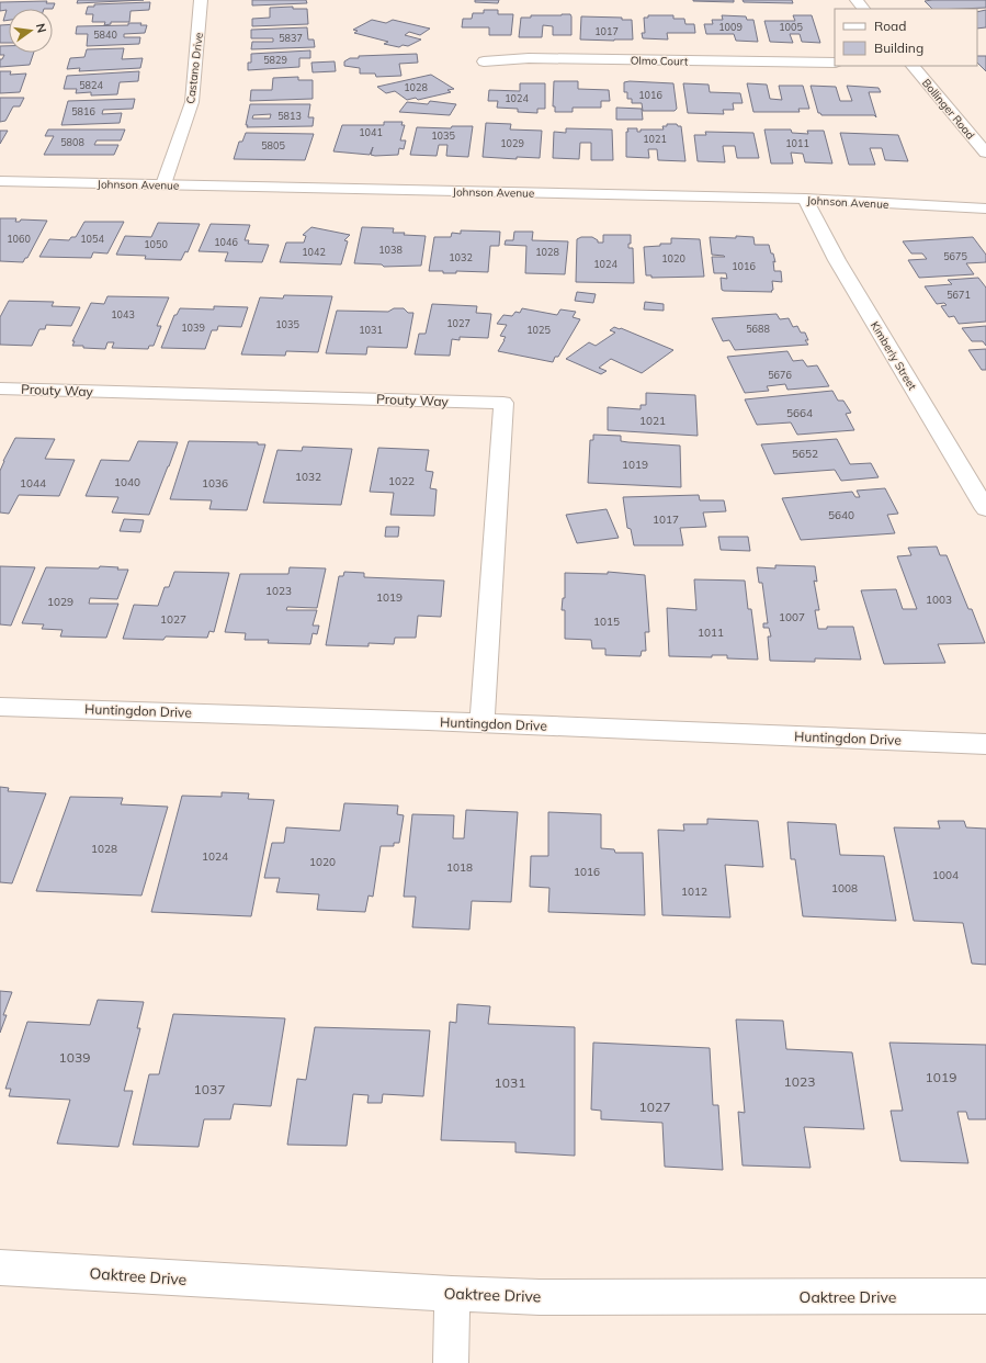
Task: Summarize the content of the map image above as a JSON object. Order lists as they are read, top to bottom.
{
  "streets": {
    "street": [
      "Olmo Court",
      "Castano Drive",
      "Bollinger Road",
      "Johnson Avenue",
      "Kimberly Street",
      "Prouty Way",
      "Huntingdon Drive",
      "Oaktree Drive"
    ]
  },
  "crossings": [
    ["Castano Drive", "Johnson Avenue"],
    ["Johnson Avenue", "Kimberly Street"],
    ["Prouty Way", "Huntingdon Drive"]
  ],
  "house_numbers": [
    "1009",
    "1005",
    "1017",
    "5840",
    "5837",
    "5829",
    "5824",
    "1028",
    "1016",
    "1024",
    "5816",
    "5813",
    "1041",
    "1035",
    "1021",
    "5808",
    "1029",
    "1011",
    "5805",
    "1060",
    "1054",
    "1046",
    "1050",
    "1038",
    "1042",
    "1028",
    "5675",
    "1032",
    "1020",
    "1024",
    "1016",
    "5671",
    "1043",
    "1027",
    "1035",
    "1039",
    "5688",
    "1031",
    "1025",
    "5676",
    "5664",
    "1021",
    "5652",
    "1019",
    "1032",
    "1022",
    "1040",
    "1044",
    "1036",
    "5640",
    "1017",
    "1023",
    "1019",
    "1003",
    "1029",
    "1007",
    "1027",
    "1015",
    "1011",
    "1028",
    "1024",
    "1020",
    "1018",
    "1016",
    "1004",
    "1008",
    "1012",
    "1039",
    "1019",
    "1023",
    "1031",
    "1037",
    "1027"
  ],
  "legend": ["Road", "Building"],
  "north": "right"
}
